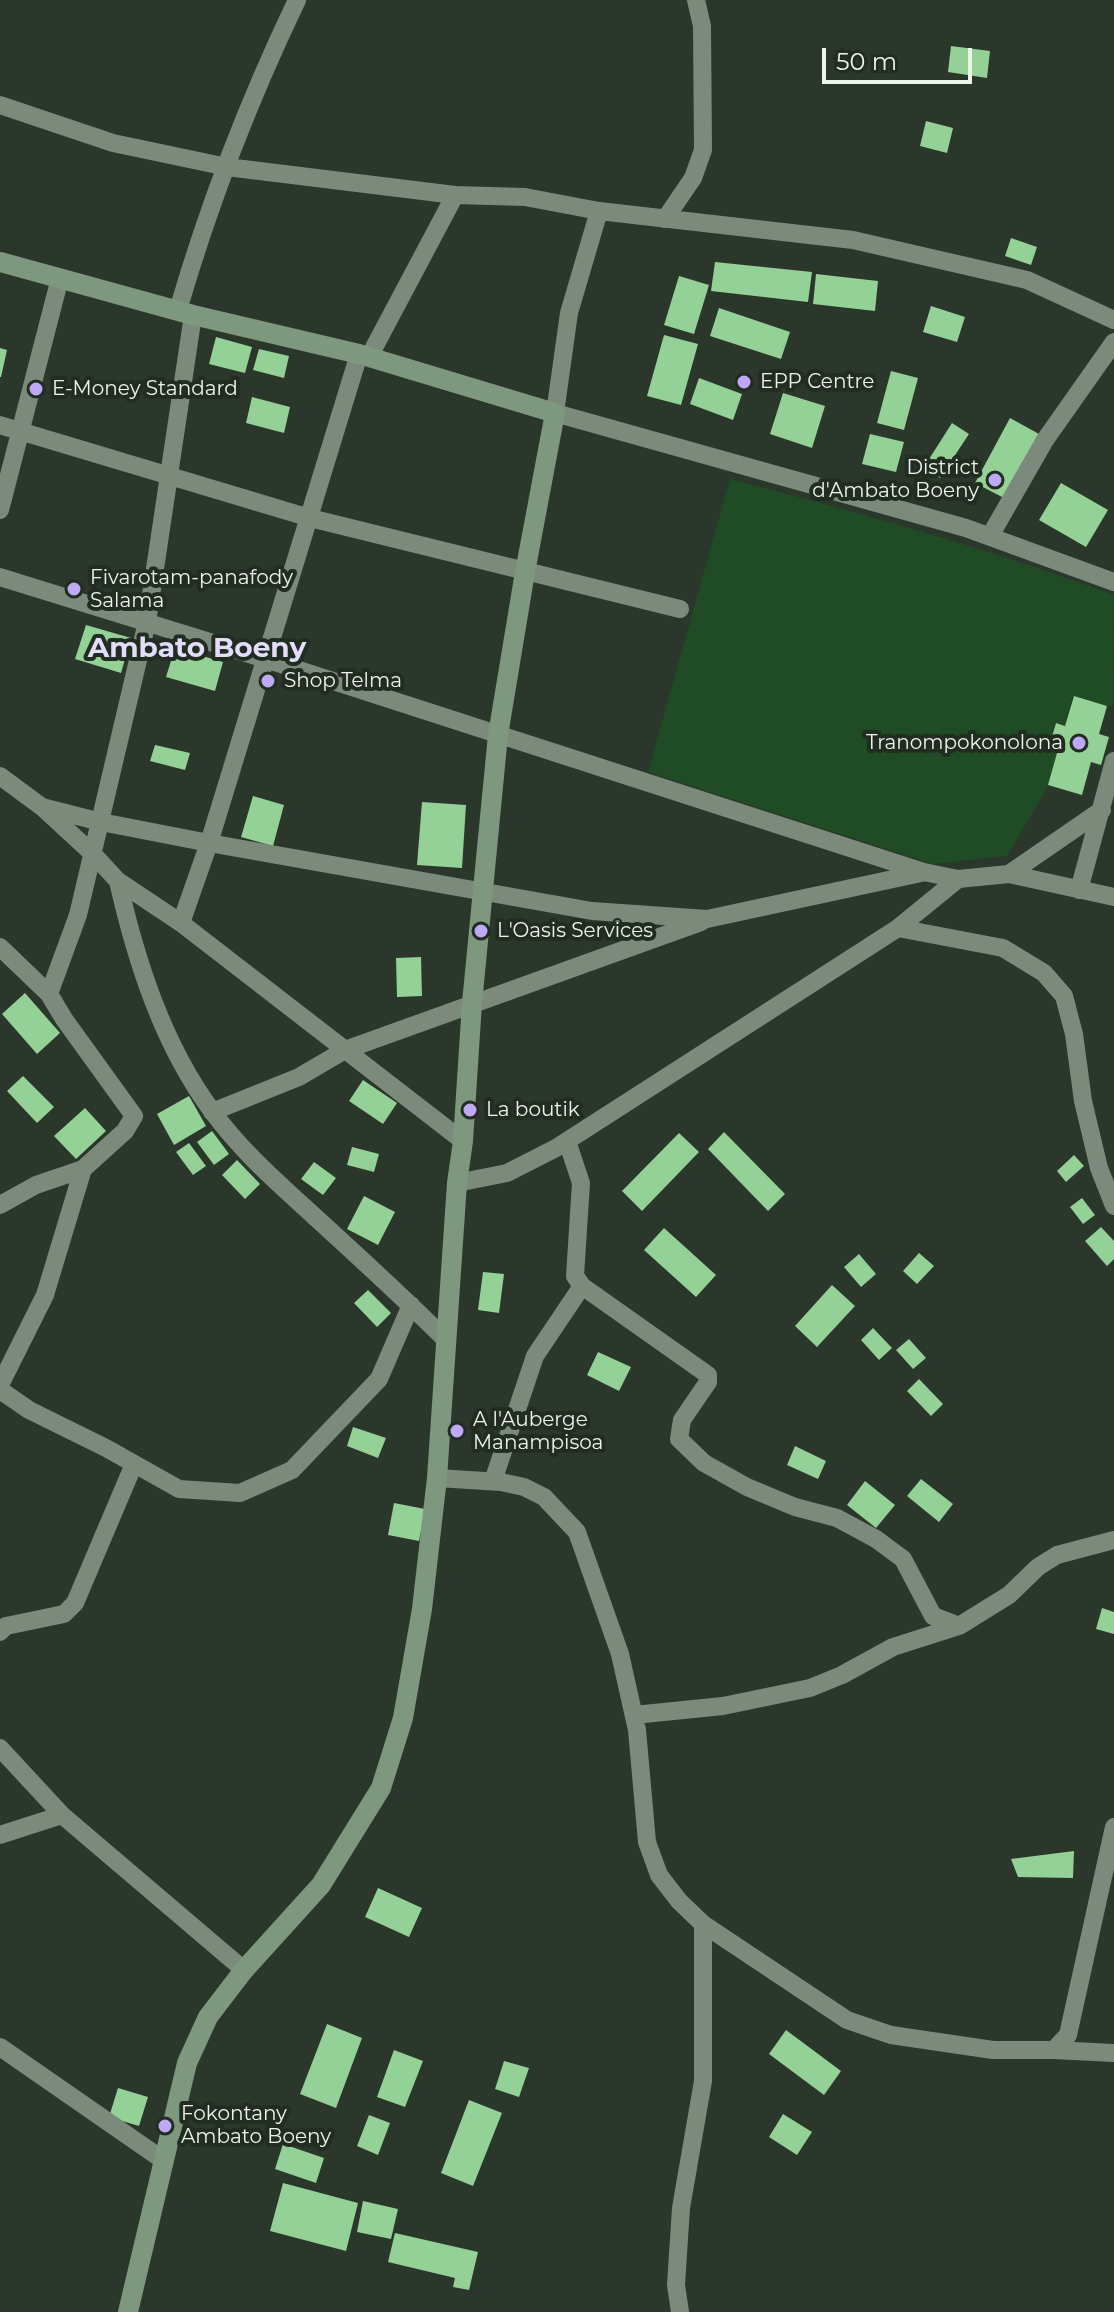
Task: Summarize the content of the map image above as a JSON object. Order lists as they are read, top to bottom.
{
  "districts": ["Ambato Boeny"],
  "places": [
    "EPP Centre",
    "E-Money Standard",
    "District d'Ambato Boeny",
    "Fivarotam-panafody Salama",
    "Shop Telma",
    "Tranompokonolona",
    "L'Oasis Services",
    "La boutik",
    "A l'Auberge Manampisoa",
    "Fokontany Ambato Boeny"
  ],
  "scale_bar": "50 m"
}
